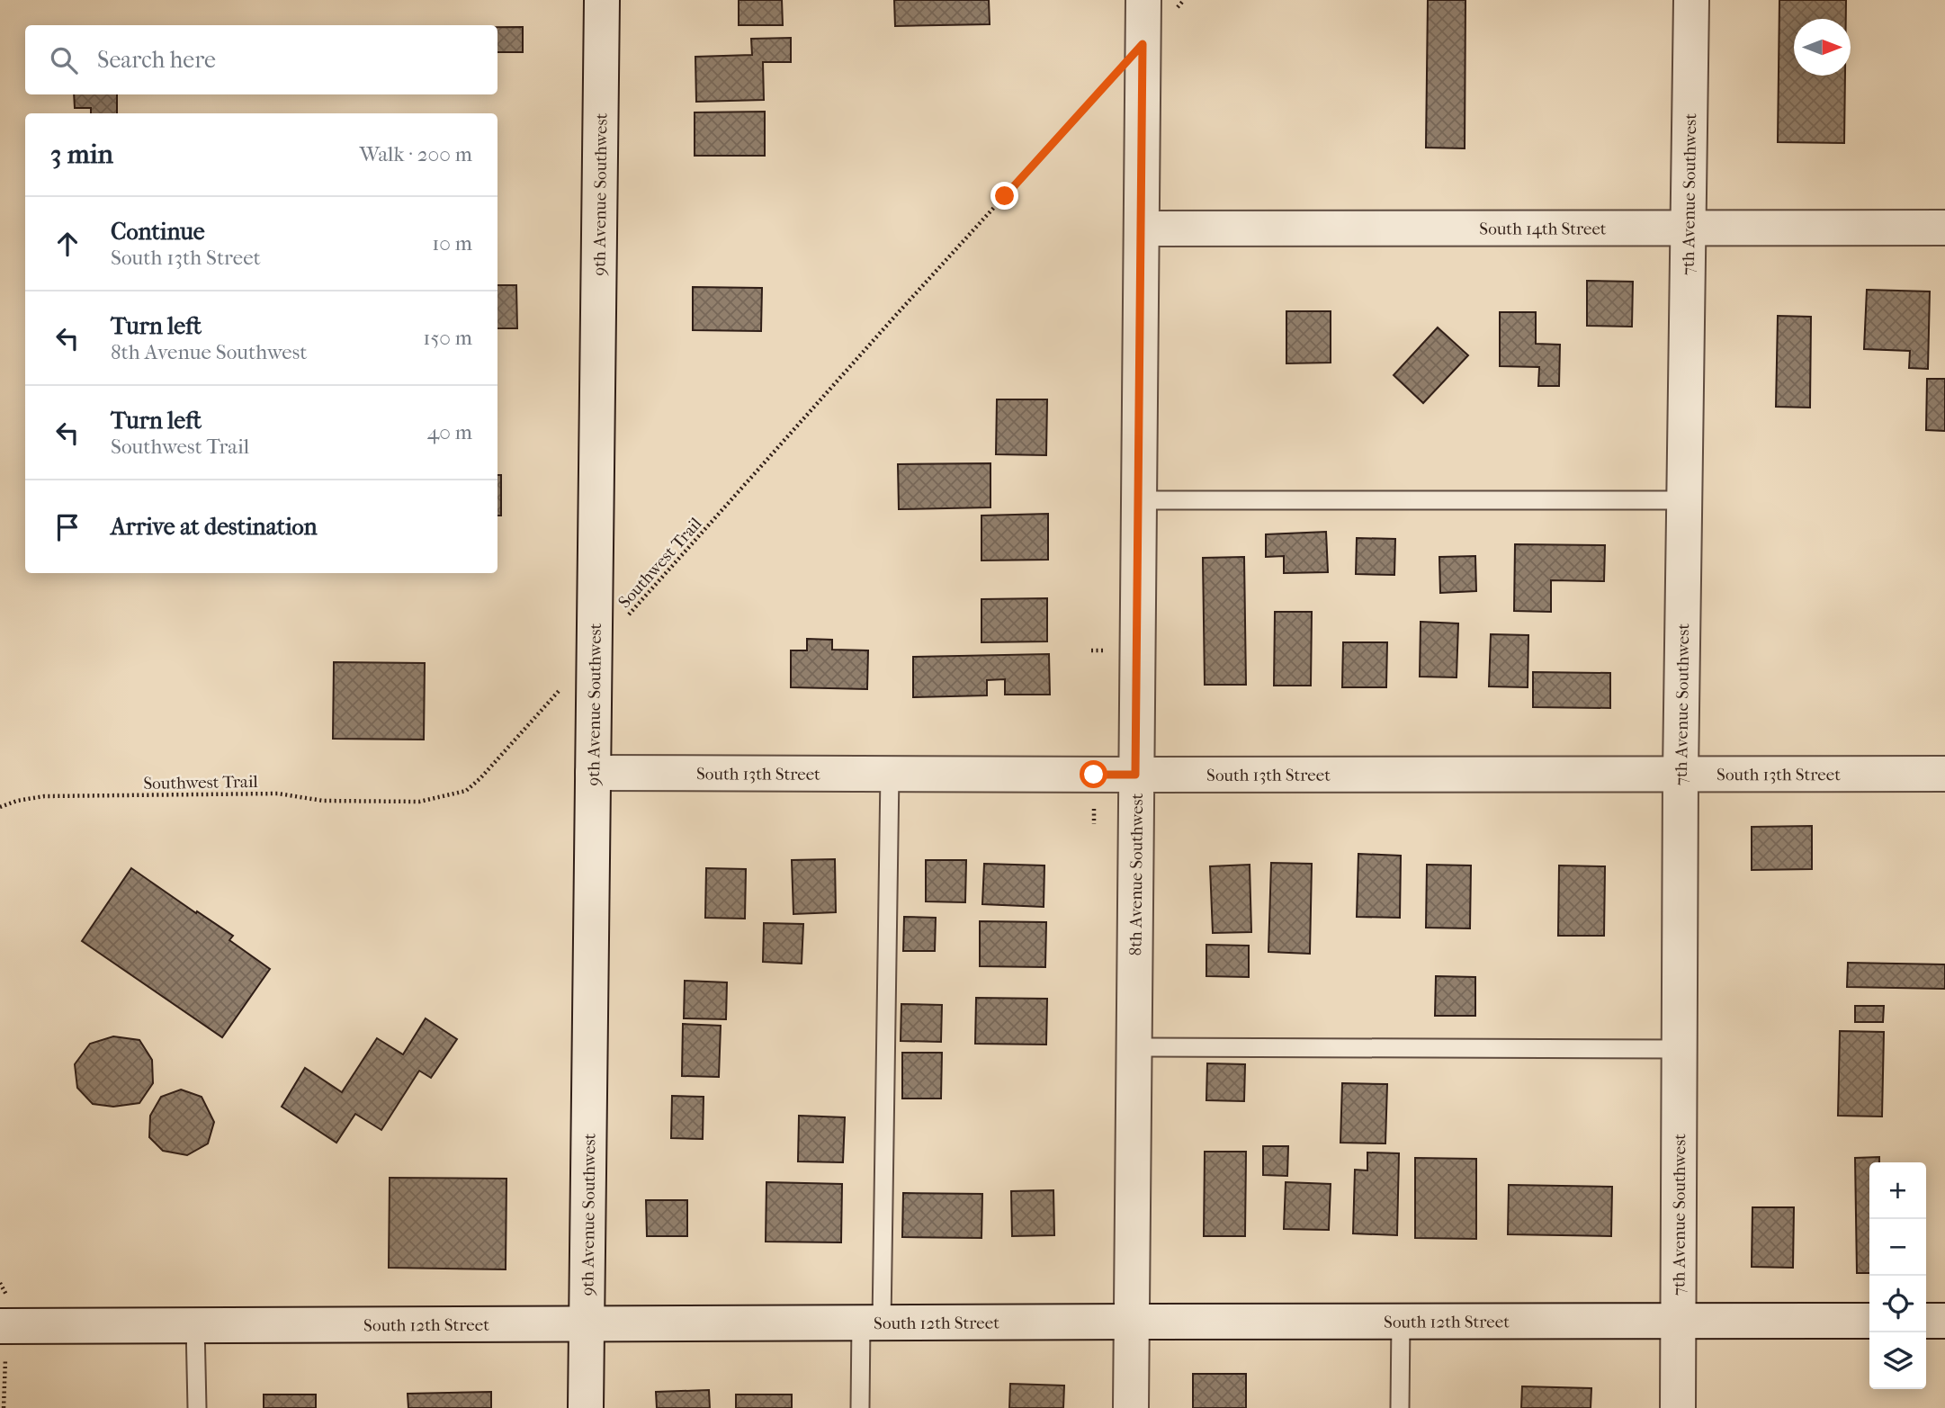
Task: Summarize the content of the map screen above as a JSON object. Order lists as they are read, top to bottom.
{
  "streets": {
    "street": [
      "9th Avenue Southwest",
      "7th Avenue Southwest",
      "South 14th Street",
      "South 13th Street",
      "8th Avenue Southwest",
      "South 12th Street"
    ],
    "path": ["Southwest Trail"]
  },
  "crossings": [
    ["9th Avenue Southwest", "Southwest Trail"],
    ["9th Avenue Southwest", "South 13th Street"],
    ["9th Avenue Southwest", "South 12th Street"],
    ["7th Avenue Southwest", "South 14th Street"],
    ["7th Avenue Southwest", "South 13th Street"],
    ["7th Avenue Southwest", "South 12th Street"],
    ["South 14th Street", "8th Avenue Southwest"],
    ["Southwest Trail", "8th Avenue Southwest"],
    ["South 13th Street", "8th Avenue Southwest"],
    ["8th Avenue Southwest", "South 12th Street"]
  ],
  "north": "right",
  "page": {
    "search": "Search here",
    "heading": ["3 min", "Walk · 200 m"],
    "list": [
      ["Continue", "South 13th Street", "10 m"],
      ["Turn left", "8th Avenue Southwest", "150 m"],
      ["Turn left", "Southwest Trail", "40 m"],
      "Arrive at destination"
    ],
    "map_buttons": ["+", "−"]
  }
}
